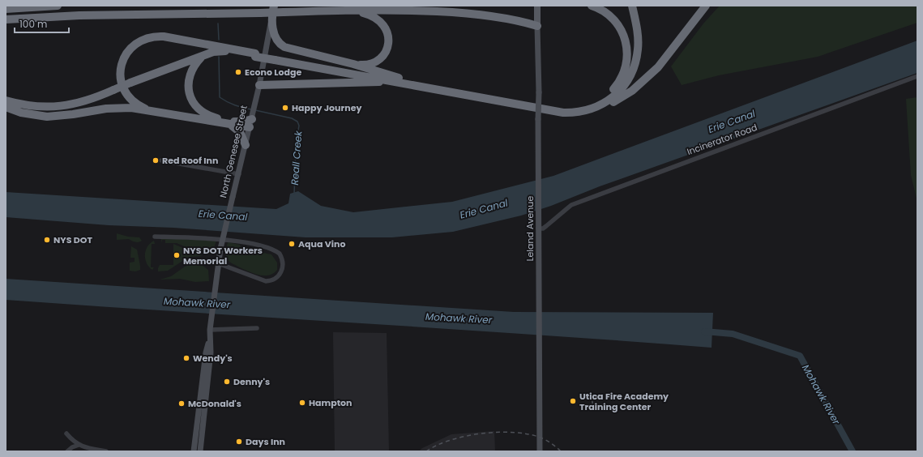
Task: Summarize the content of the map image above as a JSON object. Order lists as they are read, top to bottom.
{
  "streets": {
    "highway": ["North Genesee Street"],
    "main road": ["Leland Avenue"],
    "street": ["Incinerator Road"]
  },
  "crossings": [
    ["Incinerator Road", "Leland Avenue"]
  ],
  "water": ["Erie Canal", "Reall Creek", "Mohawk River"],
  "places": [
    "Econo Lodge",
    "Happy Journey",
    "Red Roof Inn",
    "NYS DOT",
    "Aqua Vino",
    "NYS DOT Workers Memorial",
    "Wendy's",
    "Denny's",
    "Utica Fire Academy Training Center",
    "Hampton",
    "McDonald's",
    "Days Inn"
  ],
  "scale_bar": "100 m"
}
